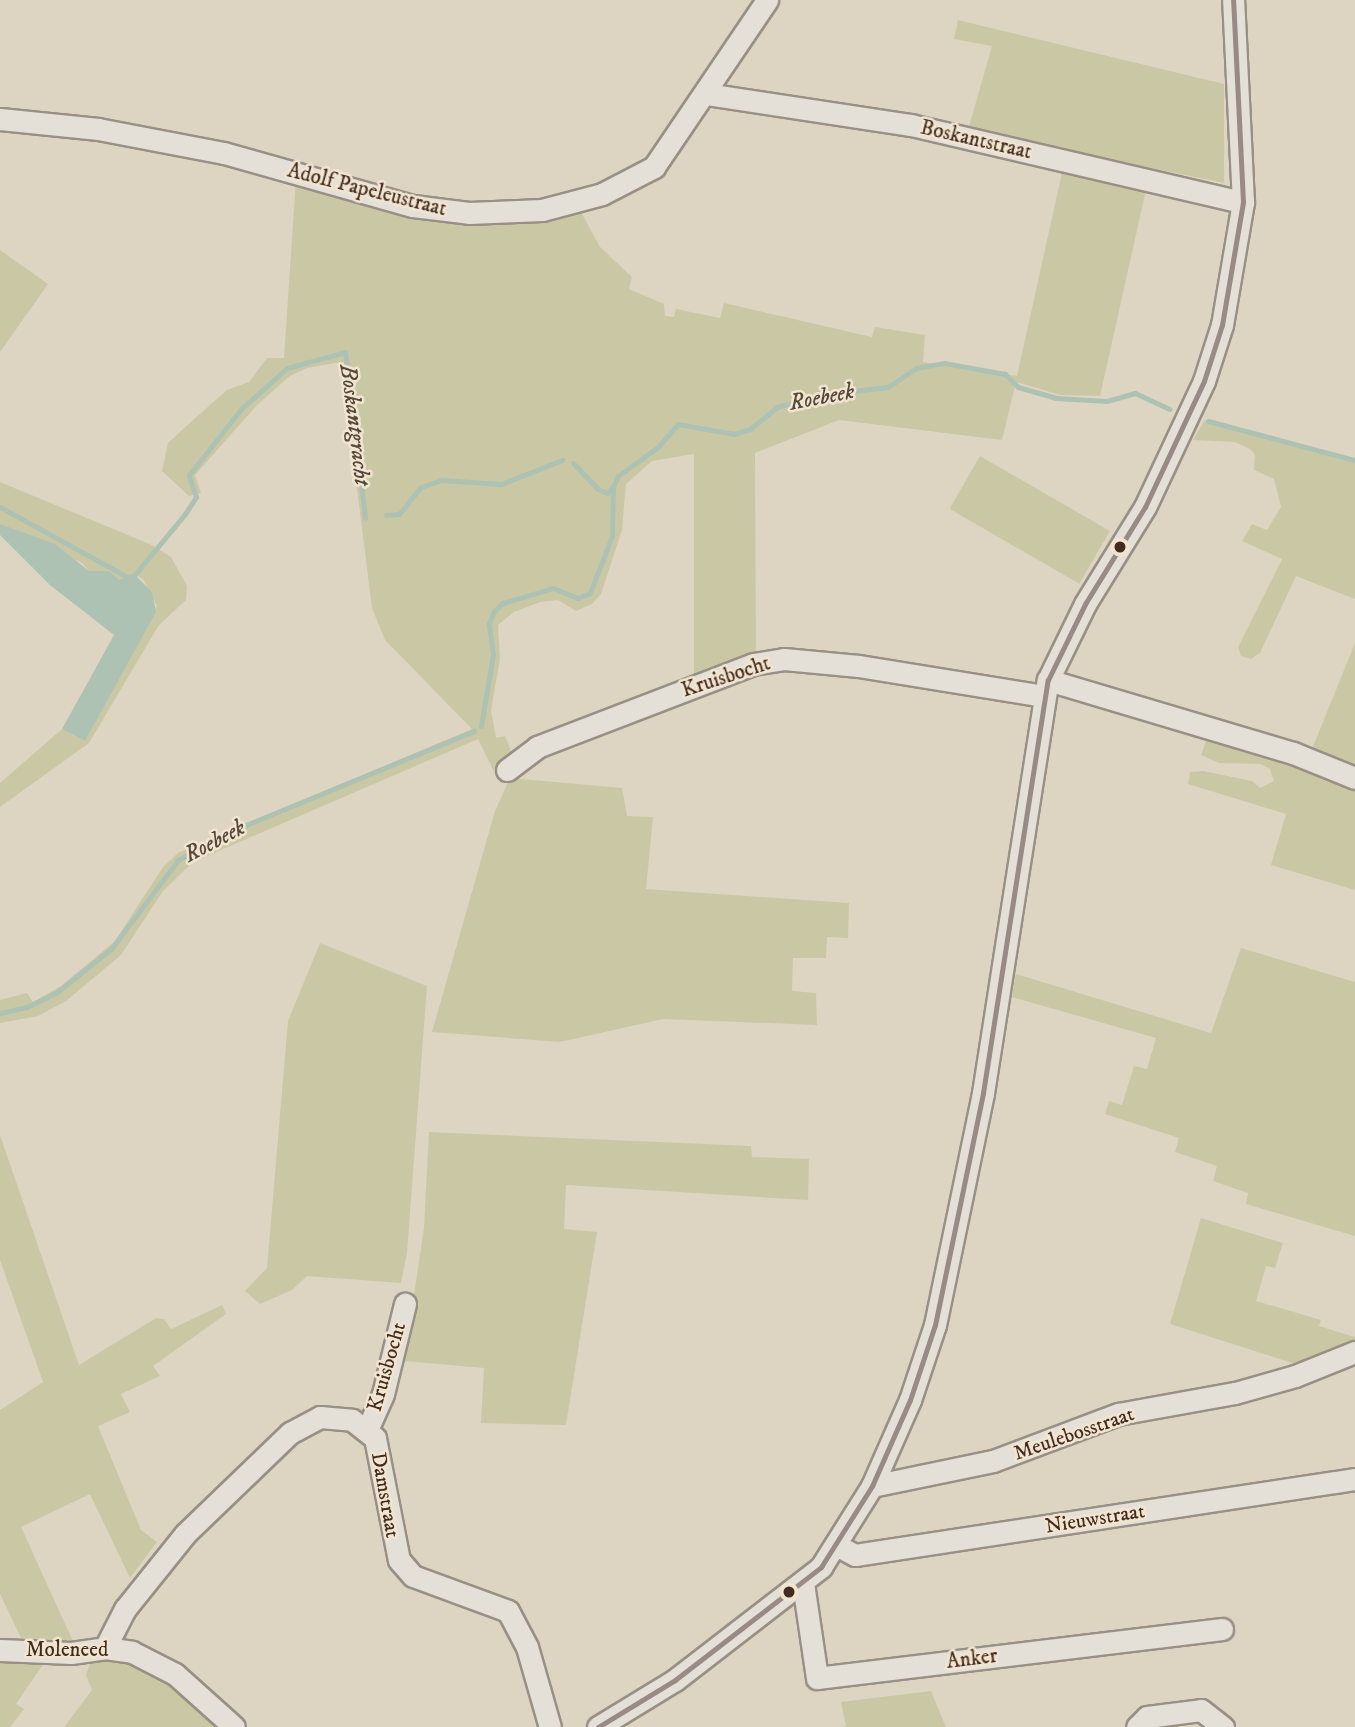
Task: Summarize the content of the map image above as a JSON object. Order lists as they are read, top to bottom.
{
  "streets": {
    "street": [
      "Boskantstraat",
      "Adolf Papeleustraat",
      "Kruisbocht",
      "Meulebosstraat",
      "Damstraat",
      "Nieuwstraat",
      "Moleneed",
      "Anker"
    ]
  },
  "crossings": [
    ["Boskantstraat", "Adolf Papeleustraat"],
    ["Kruisbocht", "Damstraat"],
    ["Damstraat", "Moleneed"]
  ],
  "water": ["Roebeek", "Boskantgracht"]
}
